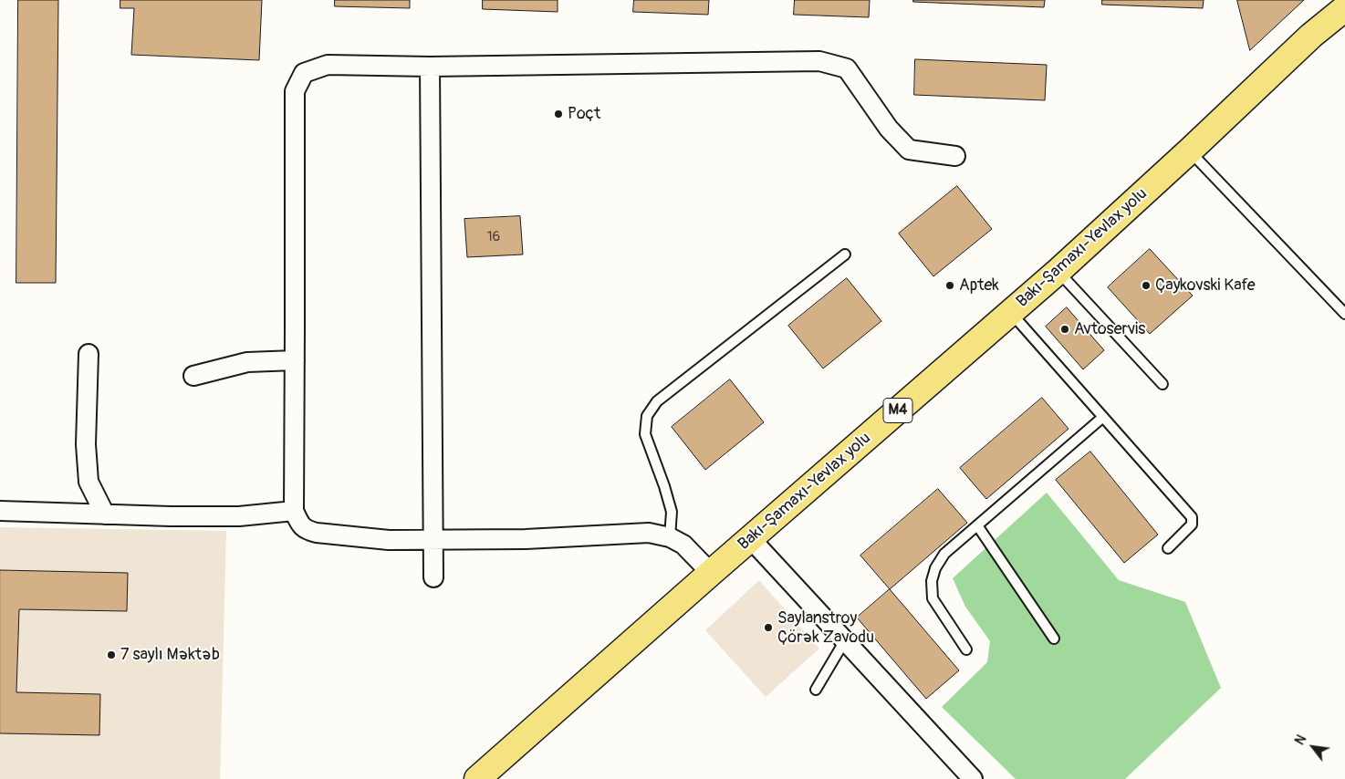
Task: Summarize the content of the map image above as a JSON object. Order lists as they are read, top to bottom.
{
  "streets": {
    "highway": ["Bakı-Şamaxı-Yevlax yolu", "M4"]
  },
  "places": [
    "Poçt",
    "Aptek",
    "Çaykovski Kafe",
    "Avtoservis",
    "Saylanstroy Çörək Zavodu",
    "7 saylı Məktəb"
  ],
  "house_numbers": ["16"],
  "north": "top left"
}
